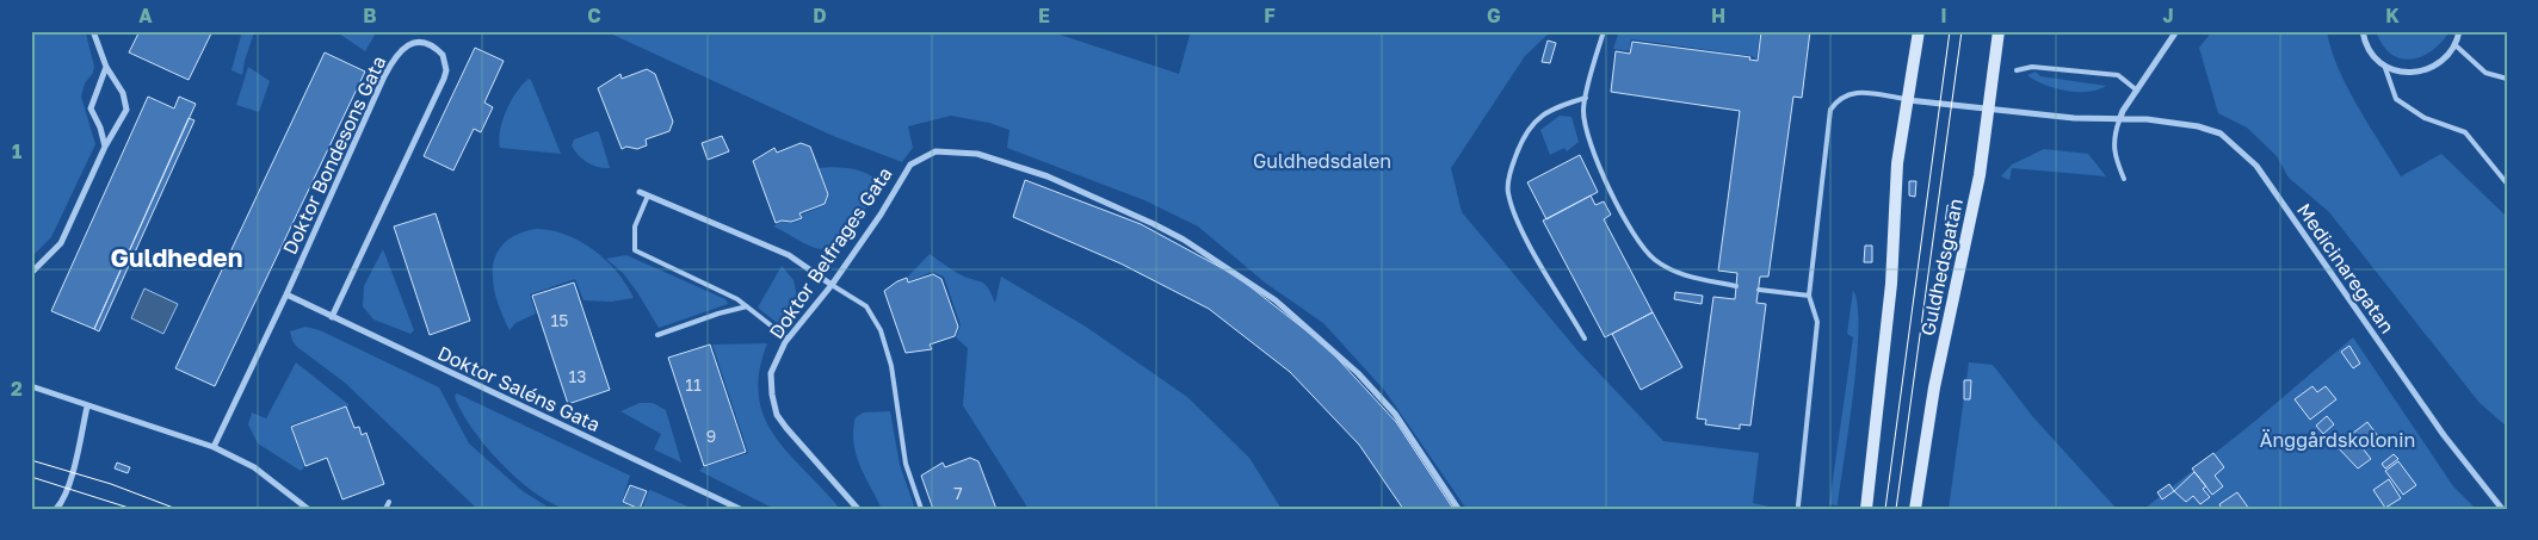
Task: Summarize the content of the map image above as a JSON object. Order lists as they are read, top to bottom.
{
  "streets": {
    "street": [
      "Doktor Bondesons Gata",
      "Doktor Belfrages Gata",
      "Guldhedsgatan",
      "Medicinaregatan",
      "Doktor Saléns Gata"
    ]
  },
  "crossings": [
    ["Doktor Bondesons Gata", "Doktor Saléns Gata"],
    ["Guldhedsgatan", "Medicinaregatan"]
  ],
  "districts": ["Guldheden"],
  "parks": ["Guldhedsdalen", "Änggårdskolonin"],
  "house_numbers": [
    "15",
    "13",
    "11",
    "9",
    "7"
  ],
  "grid": {
    "columns": [
      "A",
      "B",
      "C",
      "D",
      "E",
      "F",
      "G",
      "H",
      "I",
      "J",
      "K"
    ],
    "rows": ["1", "2"]
  }
}
